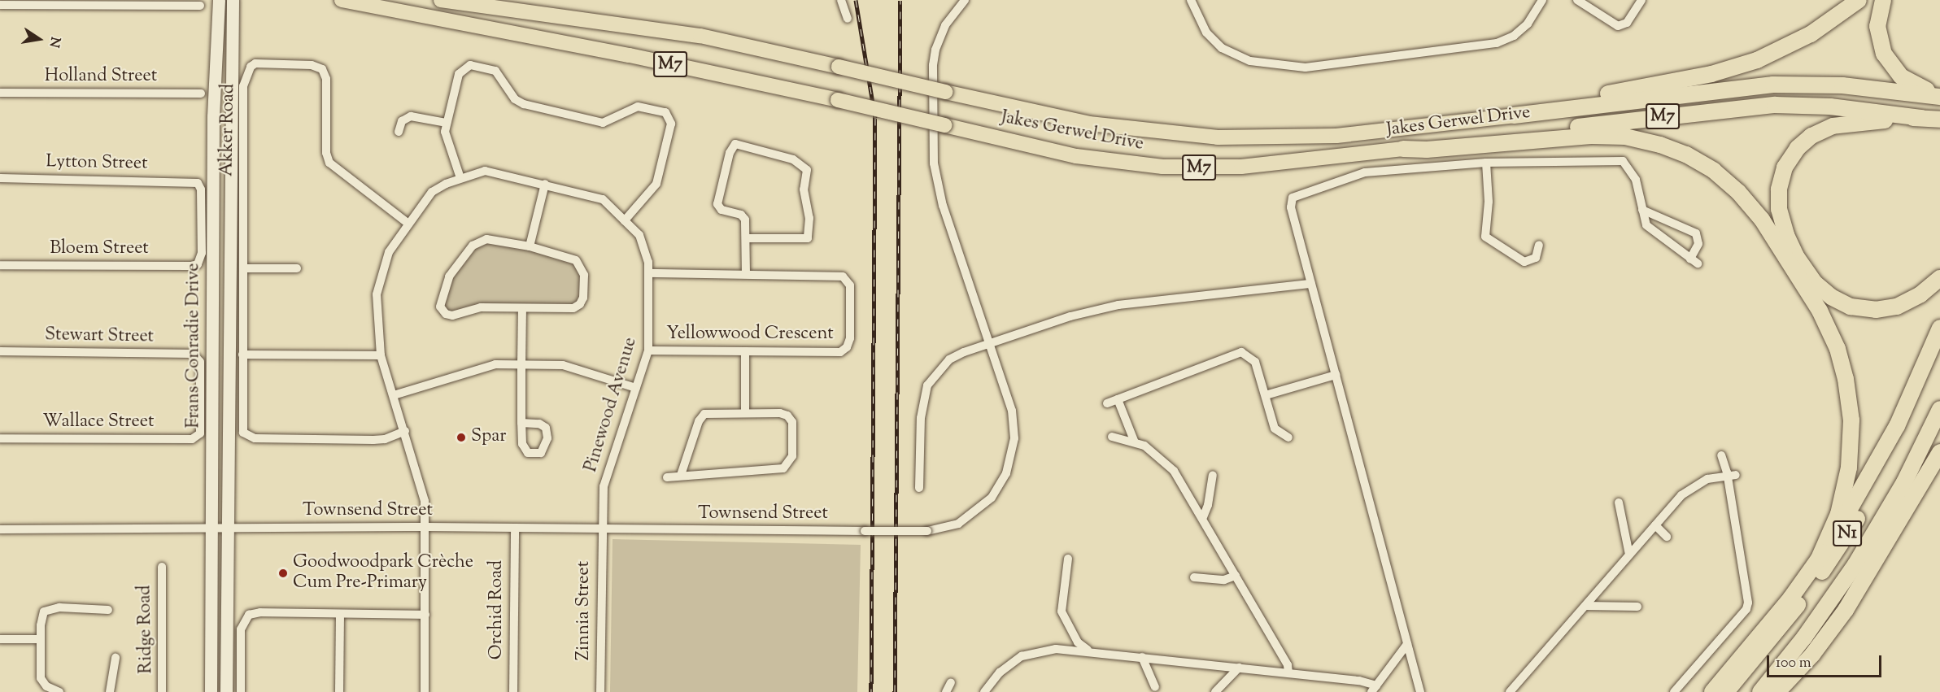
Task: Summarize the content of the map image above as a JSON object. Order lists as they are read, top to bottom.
{
  "streets": {
    "highway": ["M7", "Jakes Gerwel Drive", "N1"],
    "main road": ["Frans Conradie Drive"],
    "street": [
      "Holland Street",
      "Akker Road",
      "Lytton Street",
      "Bloem Street",
      "Yellowwood Crescent",
      "Stewart Street",
      "Pinewood Avenue",
      "Wallace Street",
      "Townsend Street",
      "Orchid Road",
      "Zinnia Street",
      "Ridge Road"
    ]
  },
  "crossings": [
    ["Akker Road", "Pinewood Avenue"],
    ["Lytton Street", "Bloem Street"],
    ["Yellowwood Crescent", "Pinewood Avenue"],
    ["Stewart Street", "Wallace Street"],
    ["Frans Conradie Drive", "Townsend Street"],
    ["Pinewood Avenue", "Townsend Street"],
    ["Pinewood Avenue", "Zinnia Street"],
    ["Townsend Street", "Orchid Road"],
    ["Townsend Street", "Zinnia Street"]
  ],
  "places": ["Spar", "Goodwoodpark Crèche Cum Pre-Primary"],
  "scale_bar": "100 m",
  "north": "right"
}
